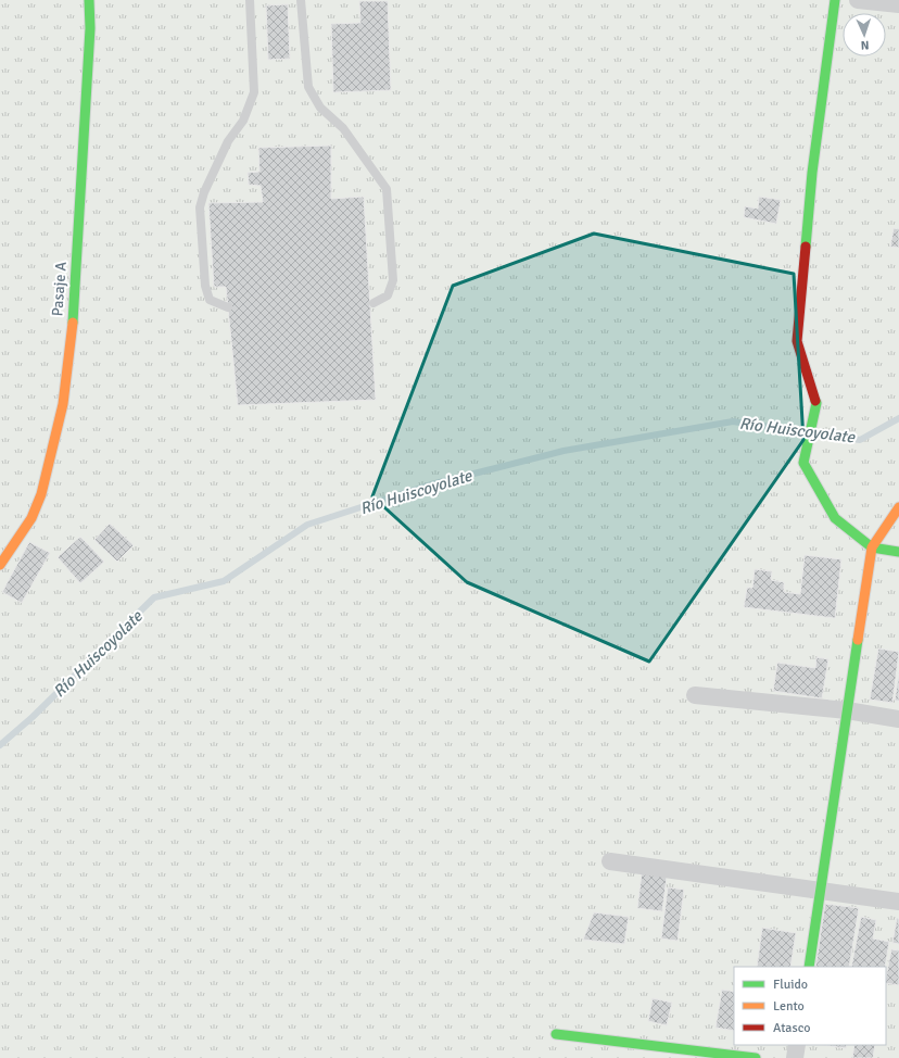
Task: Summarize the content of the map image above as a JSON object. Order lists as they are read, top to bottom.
{
  "streets": {
    "street": ["Pasaje A"]
  },
  "water": ["Río Huiscoyolate"],
  "legend": ["Fluido", "Lento", "Atasco"],
  "north": "bottom"
}
